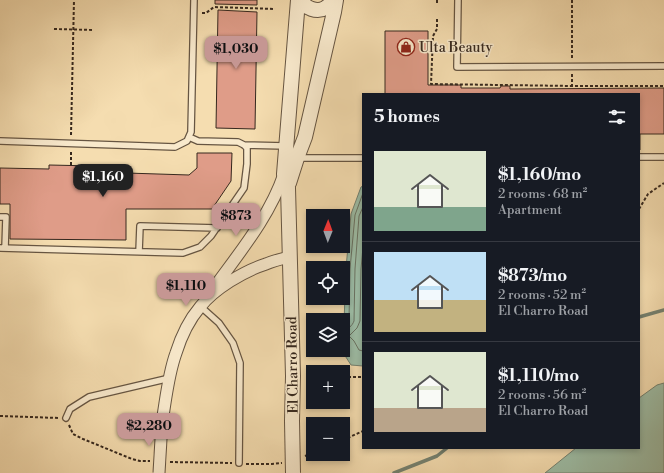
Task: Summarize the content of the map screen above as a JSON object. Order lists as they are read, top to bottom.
{
  "streets": {
    "street": ["El Charro Road"]
  },
  "places": {
    "shop": ["Ulta Beauty"]
  },
  "north": "top",
  "page": {
    "price": [
      "$1,030",
      "$1,160",
      "$873",
      "$1,110",
      "$2,280"
    ],
    "heading": "5 homes",
    "list": [
      {
        "name": "$1,160/mo",
        "note": "2 rooms · 68 m² · Apartment"
      },
      {
        "name": "$873/mo",
        "note": "2 rooms · 52 m² · El Charro Road"
      },
      {
        "name": "$1,110/mo",
        "note": "2 rooms · 56 m² · El Charro Road"
      }
    ],
    "map_buttons": ["+", "−"]
  }
}
